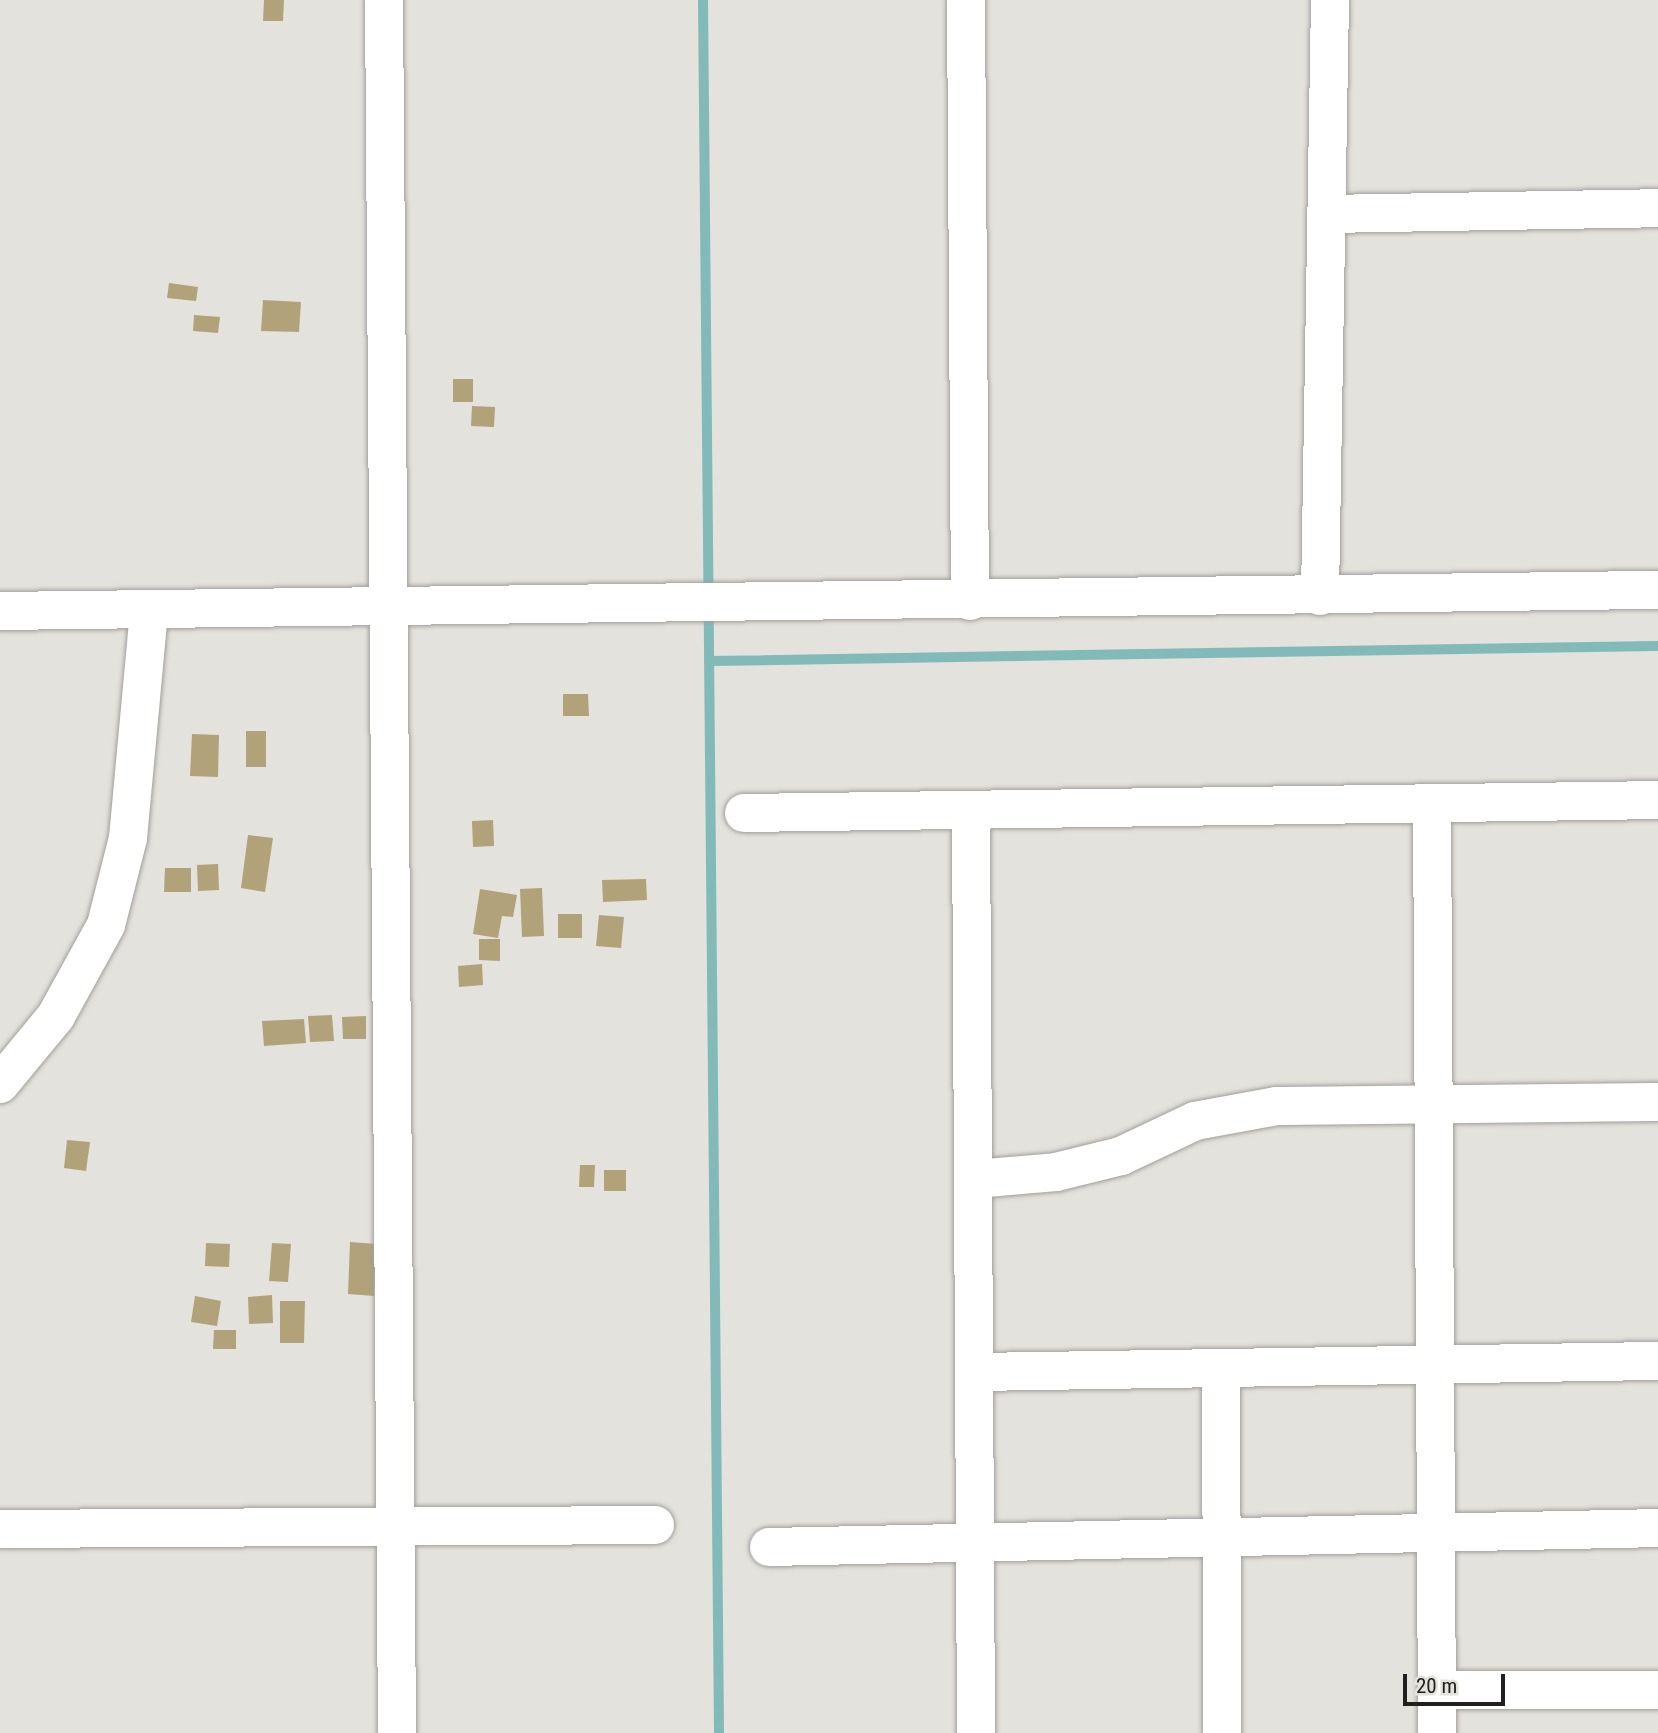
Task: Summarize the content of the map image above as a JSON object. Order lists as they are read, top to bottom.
{
  "scale_bar": "20 m"
}
